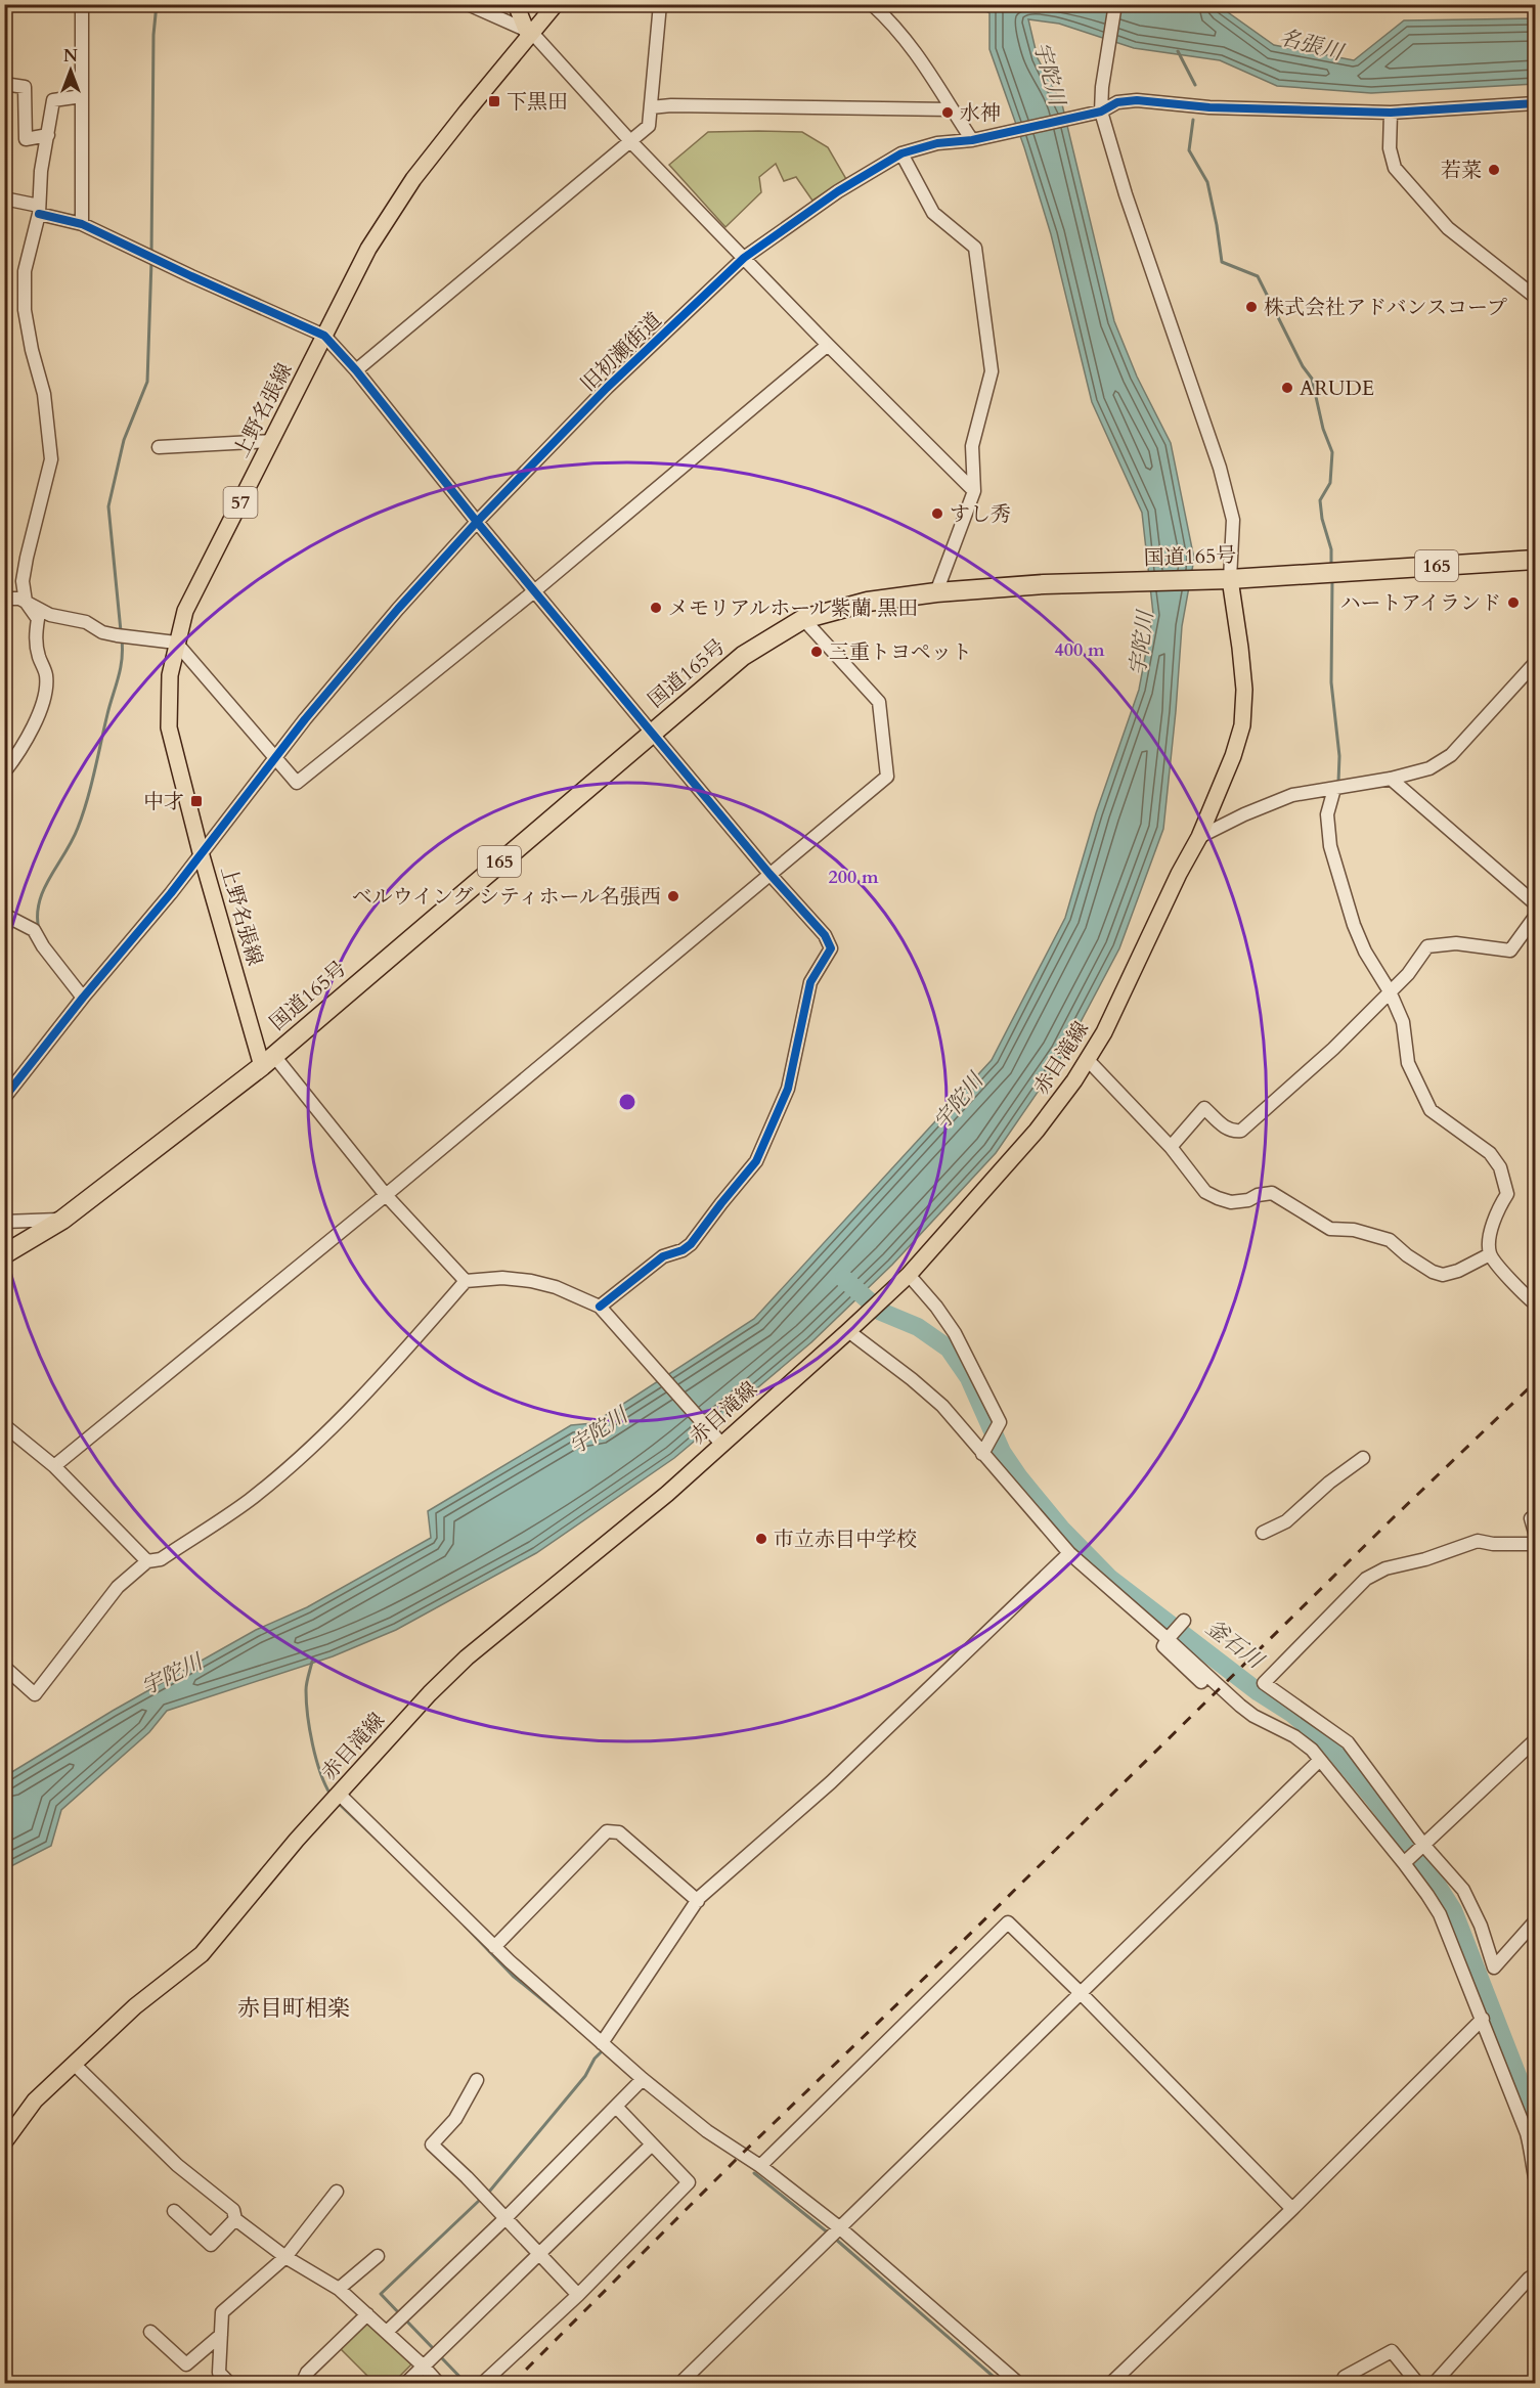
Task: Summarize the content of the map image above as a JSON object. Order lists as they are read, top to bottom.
{
  "streets": {
    "highway": ["国道165号", "165"],
    "main road": ["上野名張線", "57", "赤目滝線"],
    "street": ["旧初瀬街道"]
  },
  "crossings": [
    ["旧初瀬街道", "上野名張線"],
    ["上野名張線", "国道165号"],
    ["国道165号", "赤目滝線"]
  ],
  "districts": ["赤目町相楽"],
  "water": ["名張川", "宇陀川", "釜石川"],
  "places": {
    "transit": ["下黒田", "中才"],
    "other": [
      "水神",
      "若菜",
      "株式会社アドバンスコープ",
      "ARUDE",
      "すし秀",
      "ハートアイランド",
      "メモリアルホール紫蘭 黒田",
      "三重トヨペット",
      "ベルウイング シティホール名張西",
      "市立赤目中学校"
    ]
  },
  "north": "top",
  "rings": ["400 m", "200 m"]
}
